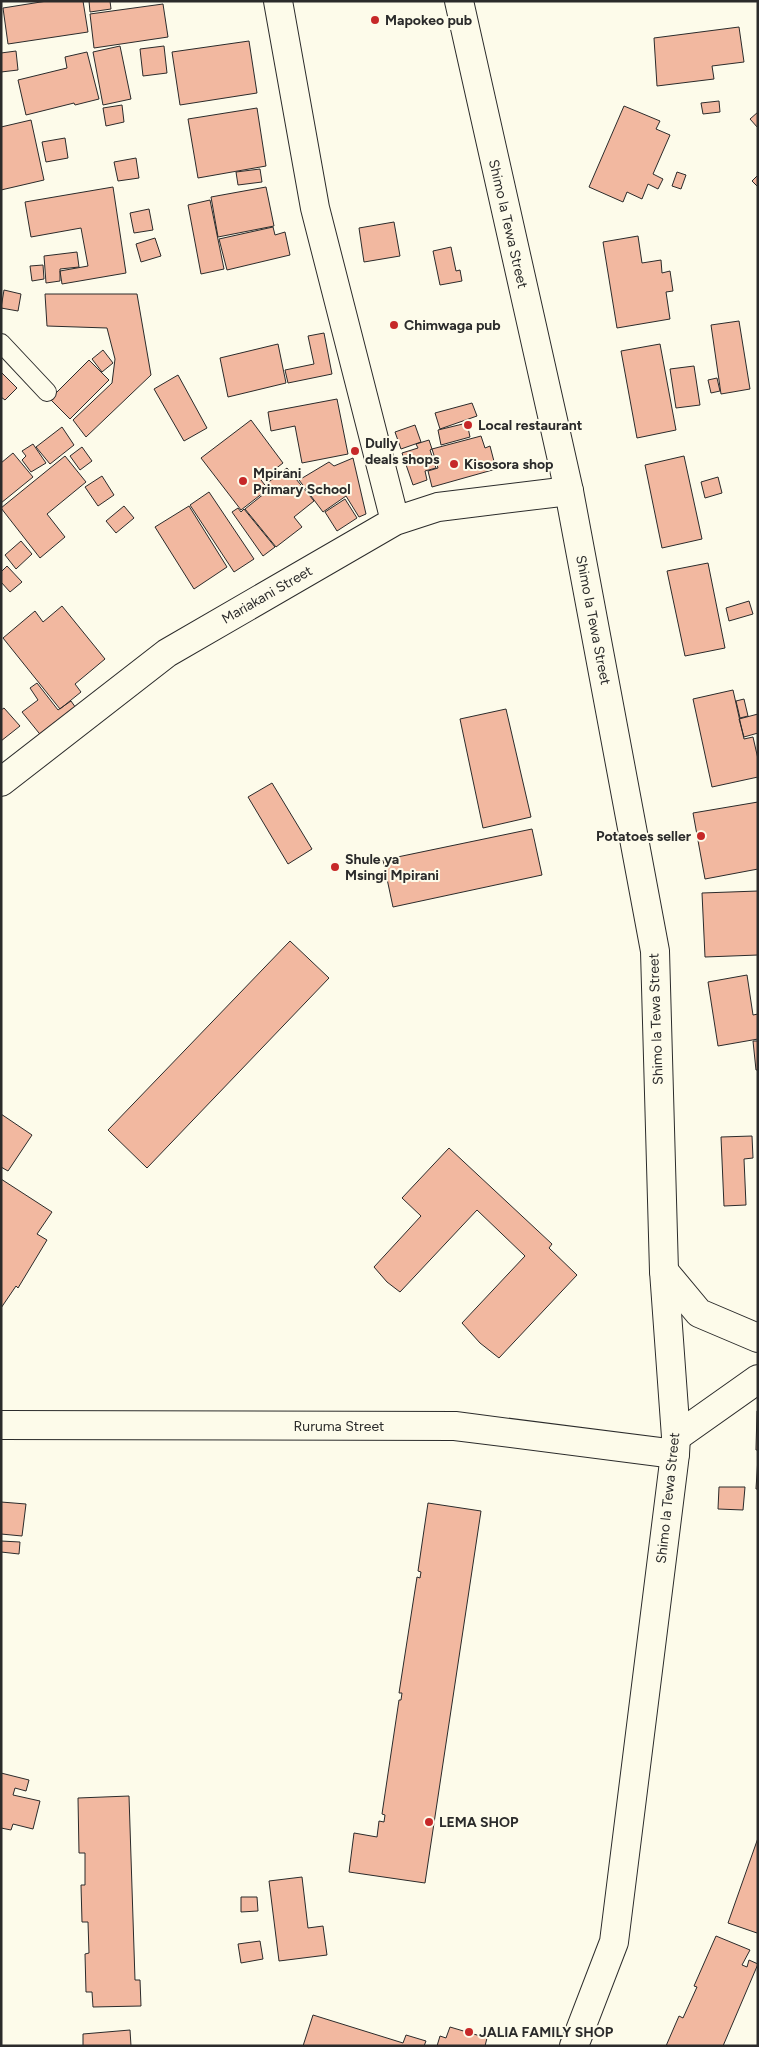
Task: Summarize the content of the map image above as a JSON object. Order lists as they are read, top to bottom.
{
  "streets": {
    "street": ["Shimo la Tewa Street", "Mariakani Street", "Ruruma Street"]
  },
  "crossings": [
    ["Shimo la Tewa Street", "Mariakani Street"],
    ["Shimo la Tewa Street", "Ruruma Street"]
  ],
  "places": [
    "Mapokeo pub",
    "Chimwaga pub",
    "Local restaurant",
    "Dully deals shops",
    "Kisosora shop",
    "Mpirani Primary School",
    "Potatoes seller",
    "Shule ya Msingi Mpirani",
    "LEMA SHOP",
    "JALIA FAMILY SHOP"
  ]
}
